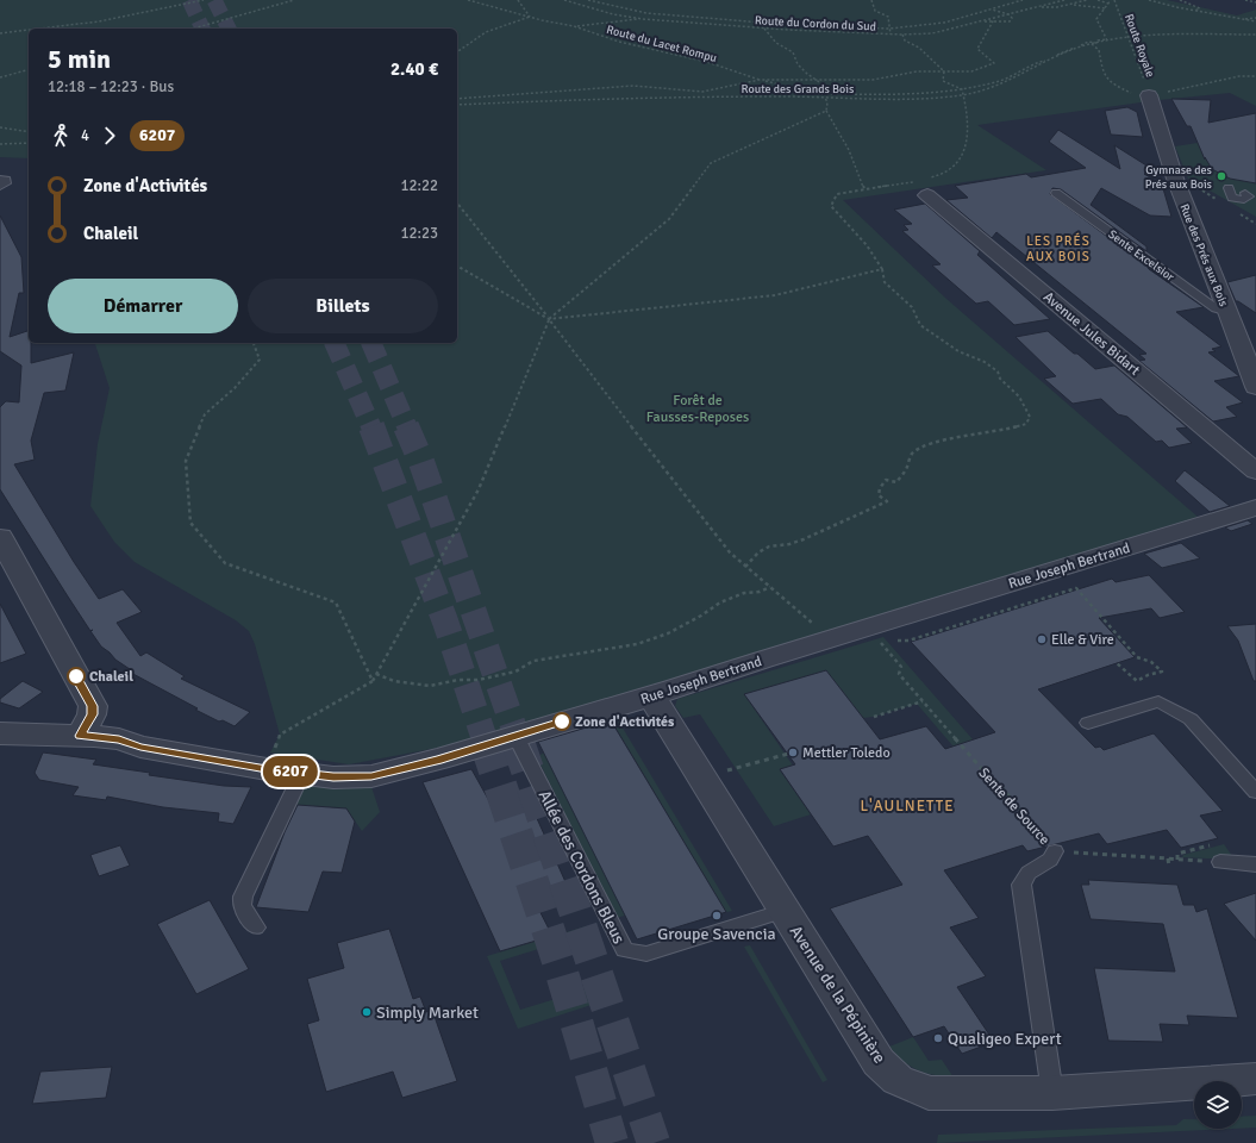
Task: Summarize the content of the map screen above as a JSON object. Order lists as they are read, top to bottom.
{
  "streets": {
    "street": [
      "Rue des Prés aux Bois",
      "Avenue Jules Bidart",
      "Rue Joseph Bertrand",
      "Avenue de la Pépinière"
    ],
    "lane": ["Sente Excelsior", "Allée des Cordons Bleus"],
    "path": [
      "Route du Cordon du Sud",
      "Route du Lacet Rompu",
      "Route Royale",
      "Route des Grands Bois",
      "Sente de Source"
    ]
  },
  "crossings": [
    ["Route du Lacet Rompu", "Route des Grands Bois"],
    ["Route Royale", "Route des Grands Bois"],
    ["Route Royale", "Rue des Prés aux Bois"],
    ["Sente Excelsior", "Rue des Prés aux Bois"],
    ["Rue Joseph Bertrand", "Sente de Source"],
    ["Rue Joseph Bertrand", "Allée des Cordons Bleus"],
    ["Rue Joseph Bertrand", "Avenue de la Pépinière"],
    ["Allée des Cordons Bleus", "Avenue de la Pépinière"]
  ],
  "districts": ["LES PRÉS AUX BOIS", "L'AULNETTE"],
  "parks": ["Forêt de Fausses-Reposes"],
  "places": [
    "Gymnase des Prés aux Bois",
    "Elle & Vire",
    "Chaleil",
    "Zone d'Activités",
    "Mettler Toledo",
    "Groupe Savencia",
    "Simply Market",
    "Qualigeo Expert"
  ],
  "lines": ["bus line 6207"],
  "page": {
    "on_map": "6207",
    "heading": ["5 min", "12:18 – 12:23 · Bus", "2.40 €"],
    "legs": ["4", "6207"],
    "list": [
      {
        "name": "Zone d'Activités",
        "value": "12:22"
      },
      {
        "name": "Chaleil",
        "value": "12:23"
      }
    ],
    "buttons": ["Démarrer", "Billets"]
  }
}
